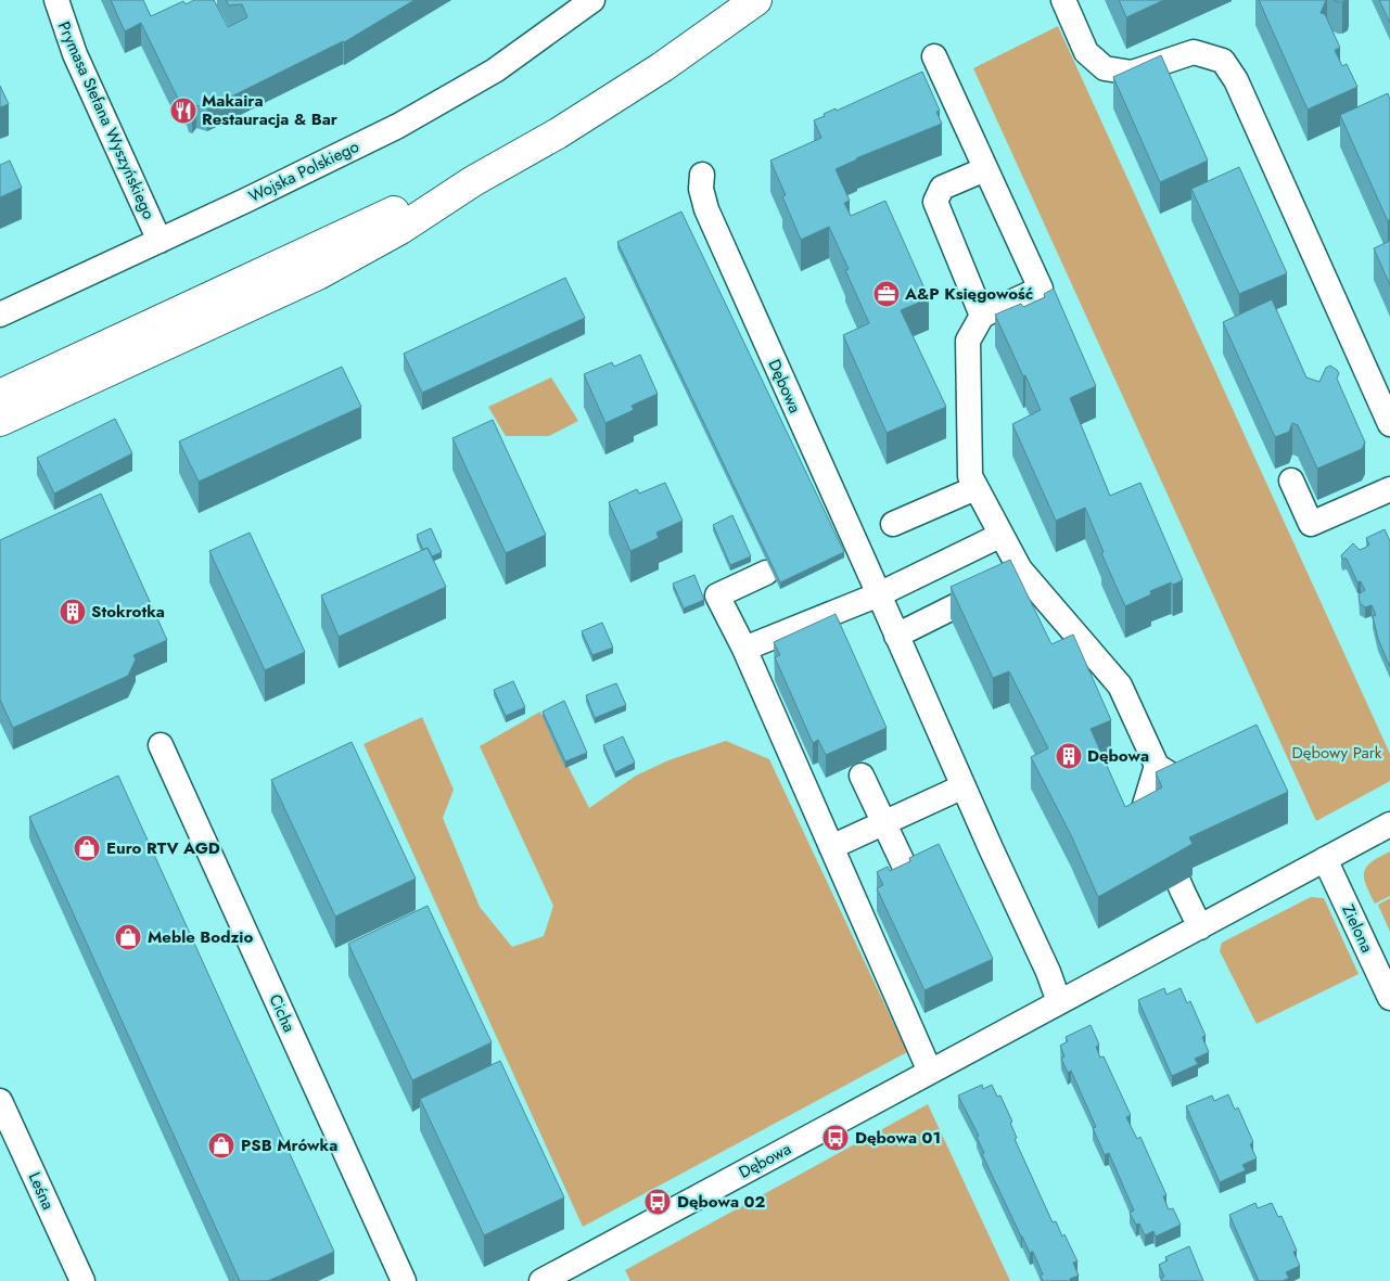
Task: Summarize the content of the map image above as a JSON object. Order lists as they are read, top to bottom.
{
  "streets": {
    "street": [
      "Prymasa Stefana Wyszyńskiego",
      "Wojska Polskiego",
      "Dębowa",
      "Zielona",
      "Cicha",
      "Leśna"
    ]
  },
  "crossings": [
    ["Prymasa Stefana Wyszyńskiego", "Wojska Polskiego"],
    ["Dębowa", "Zielona"]
  ],
  "parks": ["Dębowy Park"],
  "places": {
    "restaurant": ["Makaira Restauracja & Bar"],
    "office": ["A&P Księgowość"],
    "building": ["Stokrotka", "Dębowa"],
    "shop": ["Euro RTV AGD", "Meble Bodzio", "PSB Mrówka"],
    "bus stop": ["Dębowa 01", "Dębowa 02"]
  }
}
